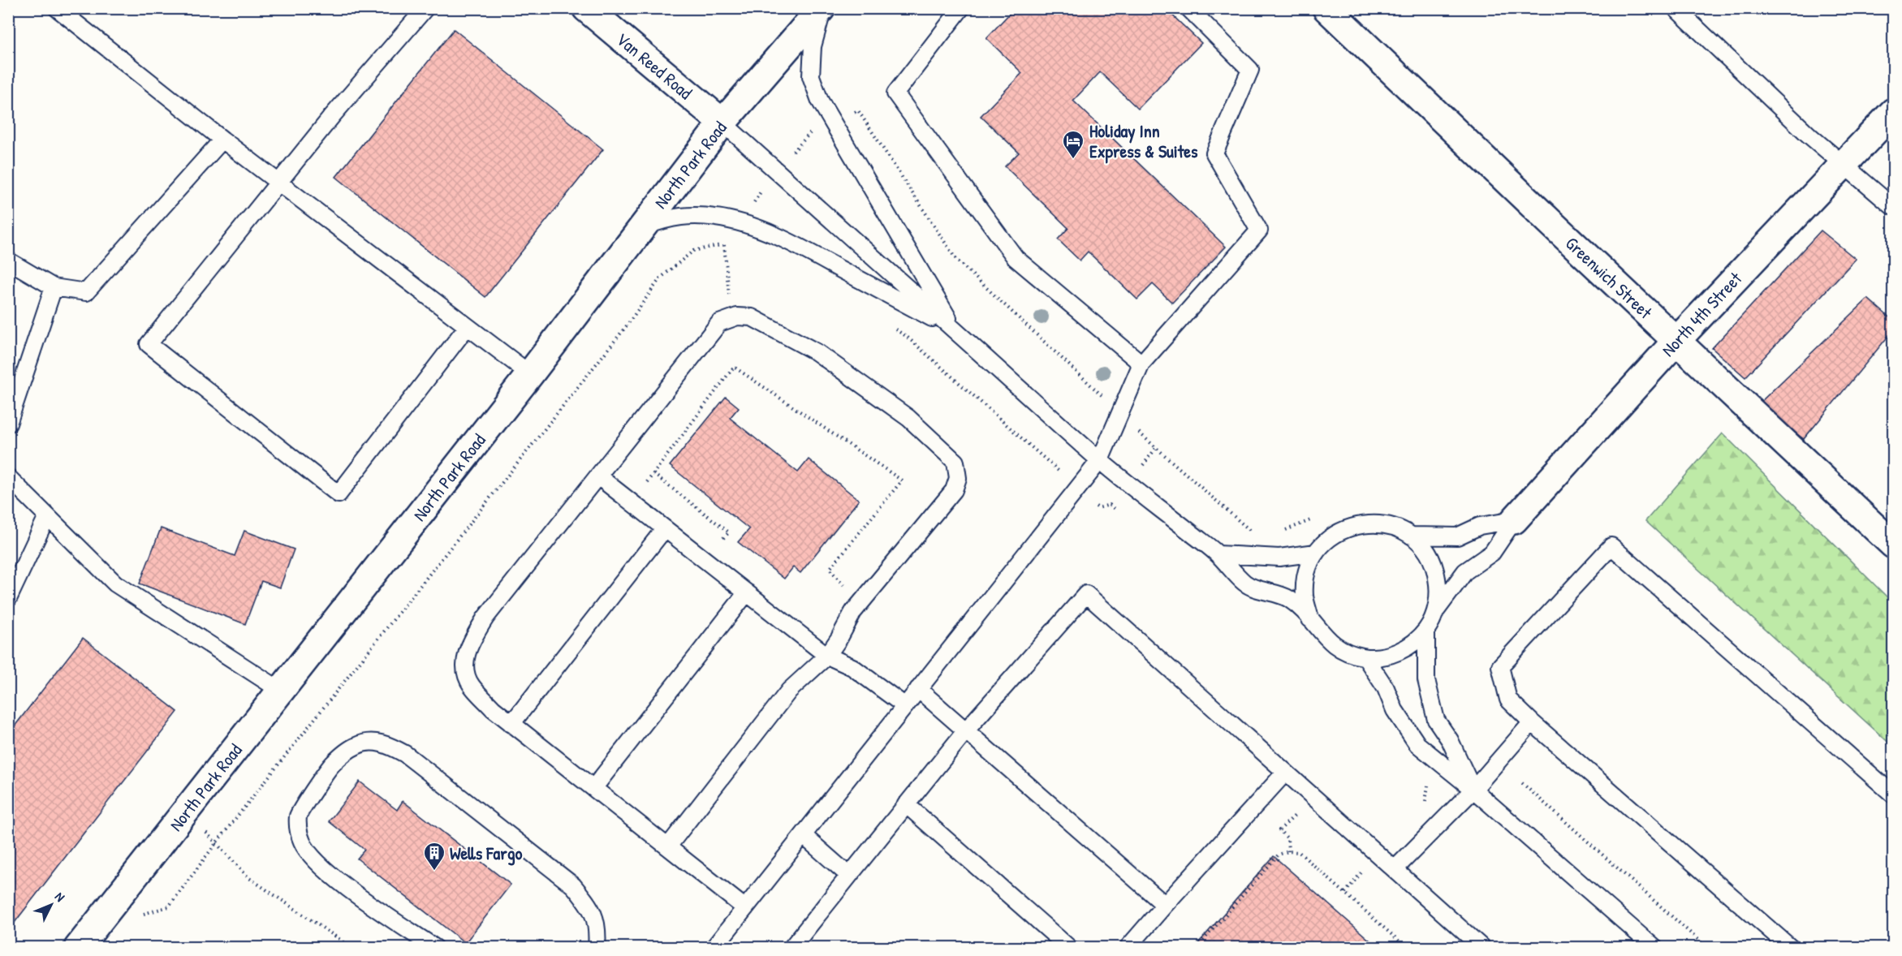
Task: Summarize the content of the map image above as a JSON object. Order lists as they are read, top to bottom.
{
  "streets": {
    "street": [
      "Van Reed Road",
      "North Park Road",
      "Greenwich Street",
      "North 4th Street"
    ]
  },
  "crossings": [
    ["Van Reed Road", "North Park Road"],
    ["Greenwich Street", "North 4th Street"]
  ],
  "places": {
    "hotel": ["Holiday Inn Express & Suites"],
    "building": ["Wells Fargo"]
  },
  "north": "top right"
}
